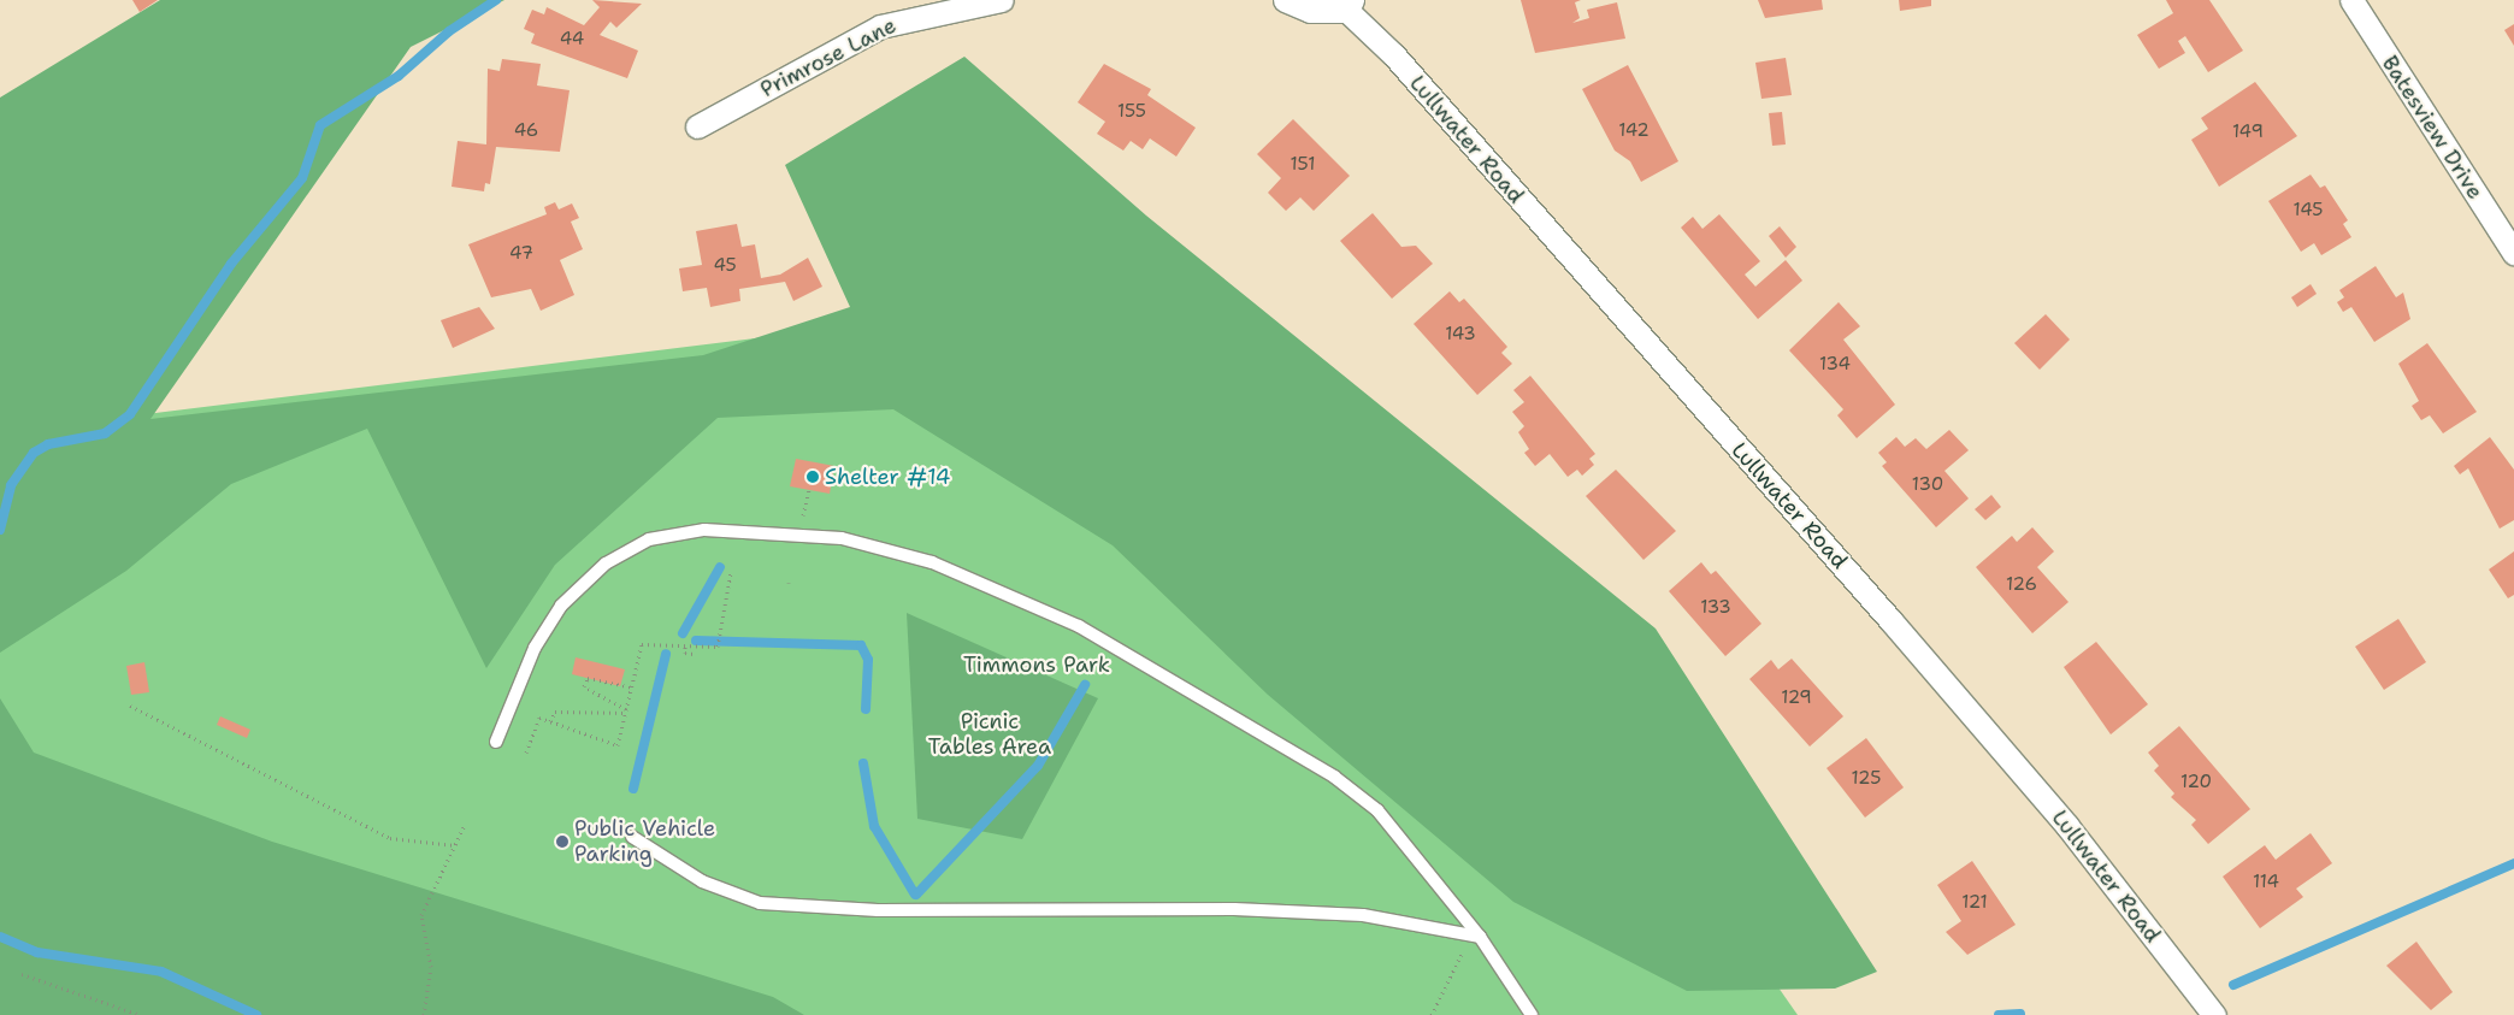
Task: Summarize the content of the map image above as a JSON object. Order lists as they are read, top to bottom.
{
  "streets": {
    "street": ["Primrose Lane", "Batesview Drive", "Lullwater Road"]
  },
  "parks": ["Timmons Park", "Picnic Tables Area"],
  "places": ["Shelter #14", "Public Vehicle Parking"],
  "house_numbers": [
    "44",
    "155",
    "46",
    "142",
    "149",
    "151",
    "145",
    "47",
    "45",
    "143",
    "134",
    "130",
    "126",
    "133",
    "129",
    "125",
    "120",
    "114",
    "121"
  ]
}
